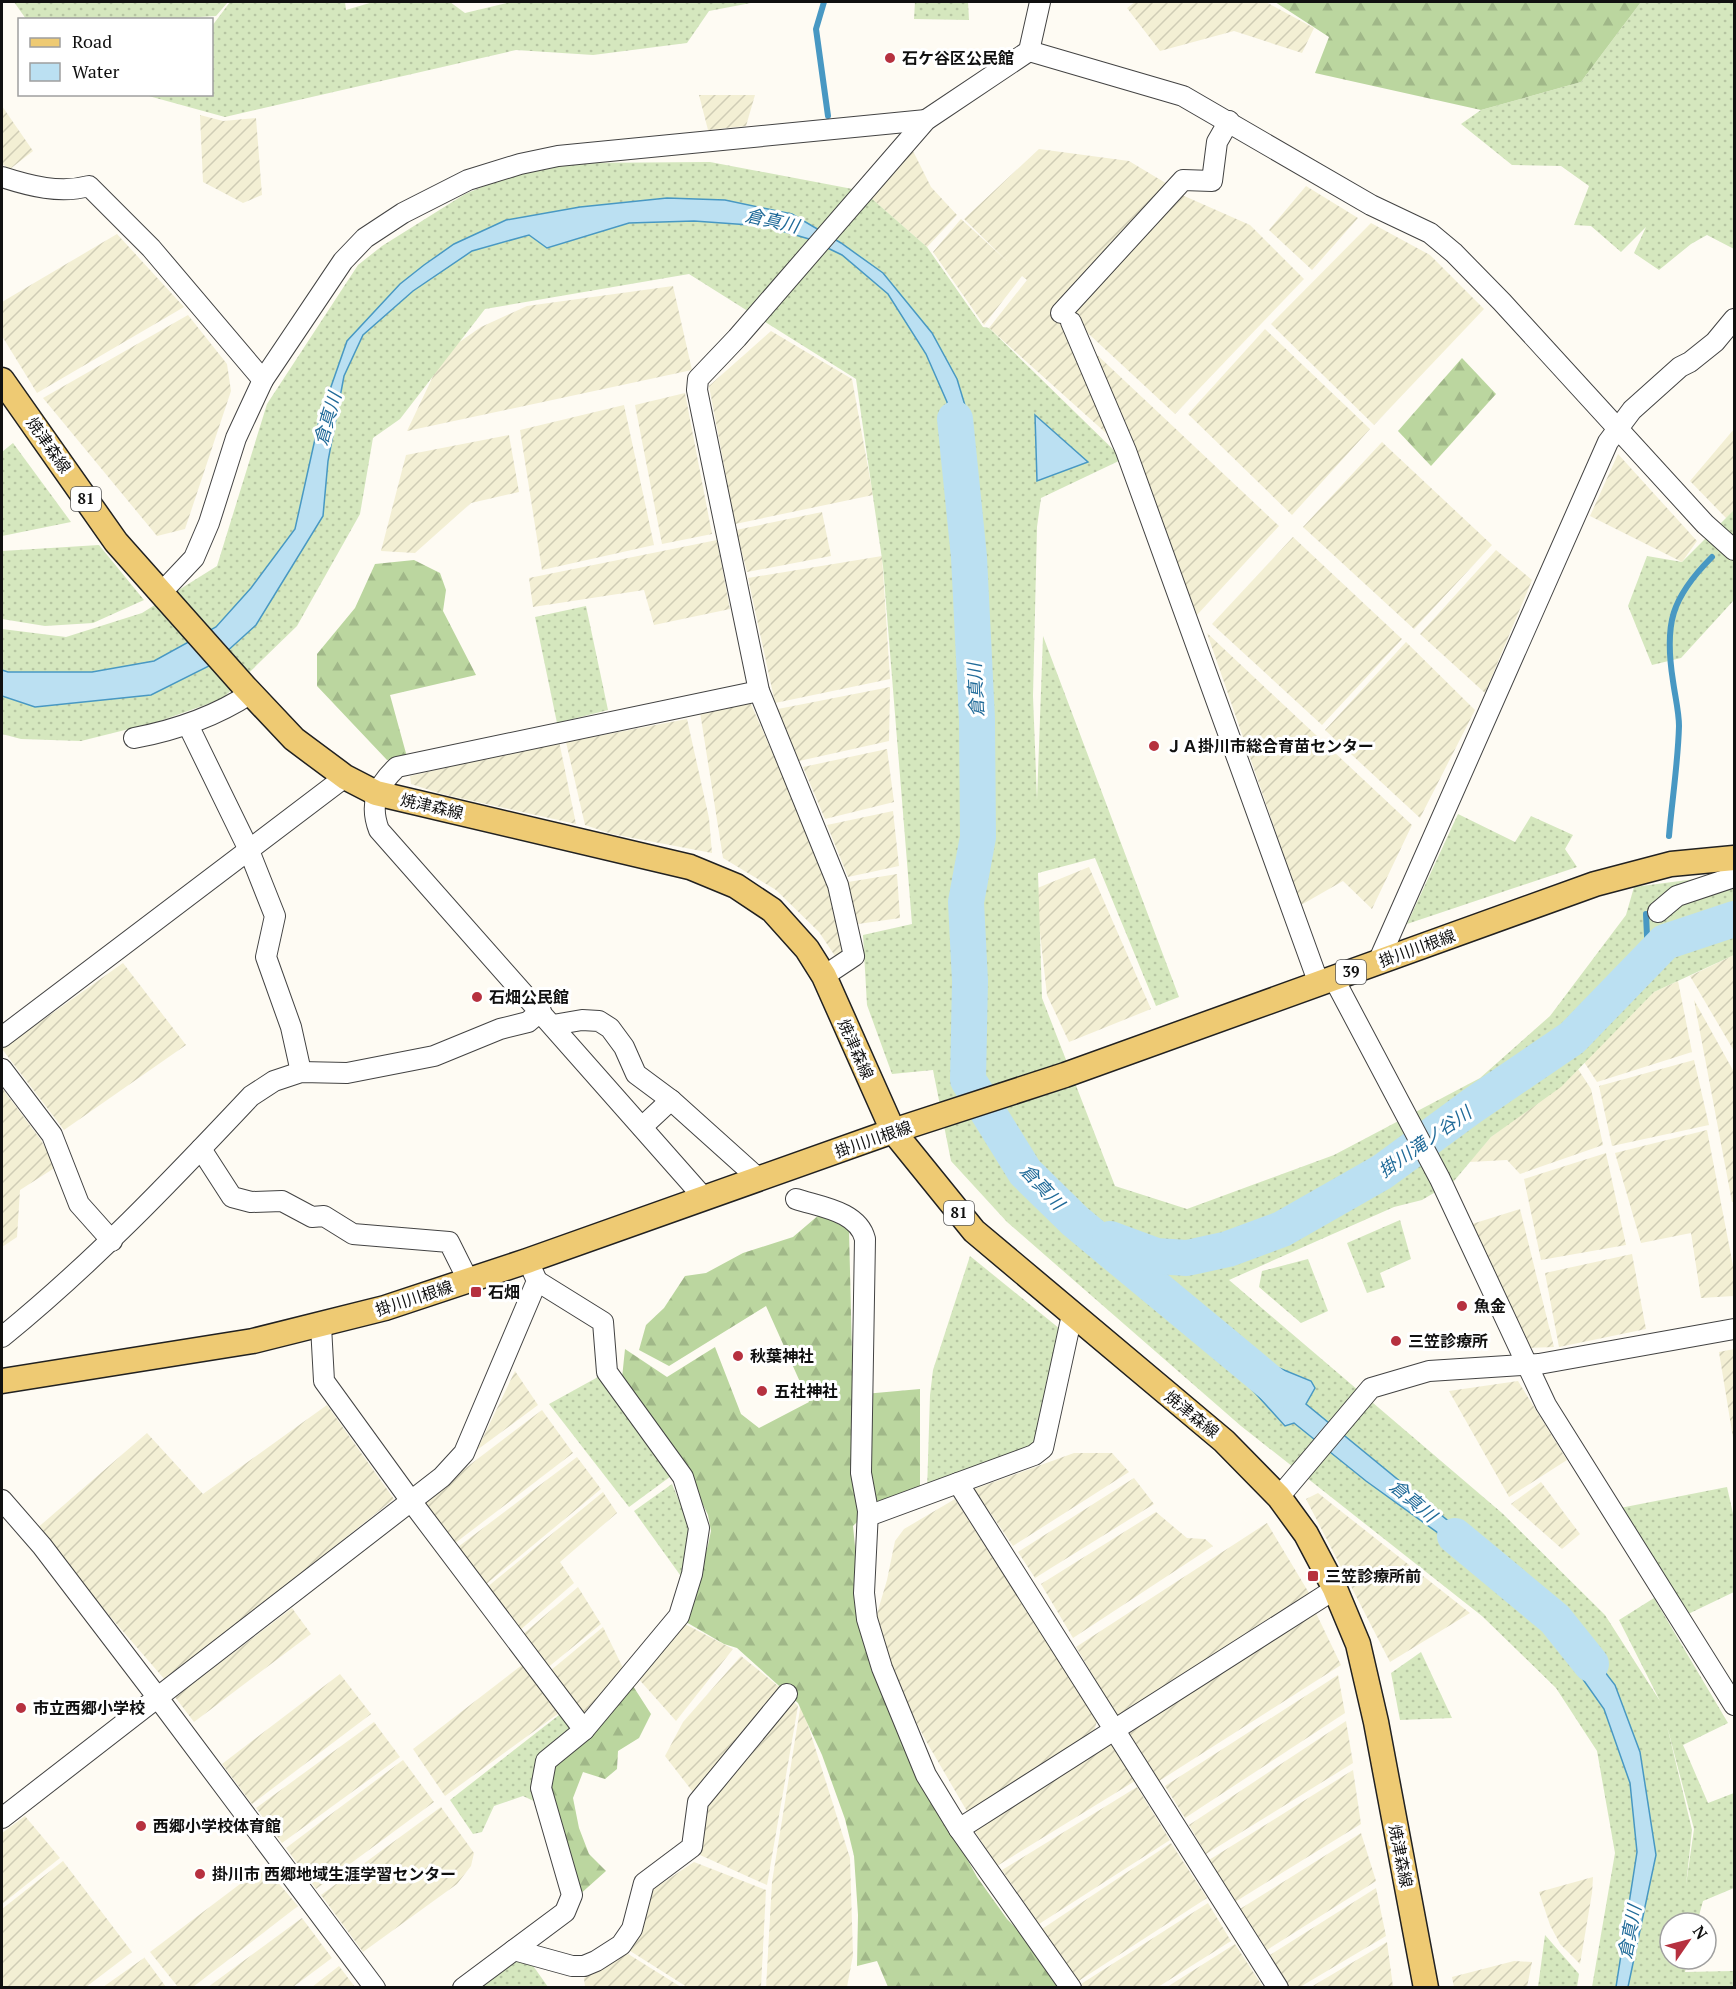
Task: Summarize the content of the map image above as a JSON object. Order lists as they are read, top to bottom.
{
  "streets": {
    "main road": [
      "焼津森線",
      "81",
      "掛川川根線",
      "39"
    ]
  },
  "crossings": [
    ["焼津森線", "掛川川根線"]
  ],
  "water": ["倉真川", "掛川滝ノ谷川"],
  "places": {
    "other": [
      "石ケ谷区公民館",
      "ＪＡ掛川市総合育苗センター",
      "石畑公民館",
      "魚金",
      "三笠診療所",
      "秋葉神社",
      "五社神社",
      "市立西郷小学校",
      "西郷小学校体育館",
      "掛川市 西郷地域生涯学習センター"
    ],
    "transit": ["石畑", "三笠診療所前"]
  },
  "legend": ["Road", "Water"],
  "north": "top right"
}
